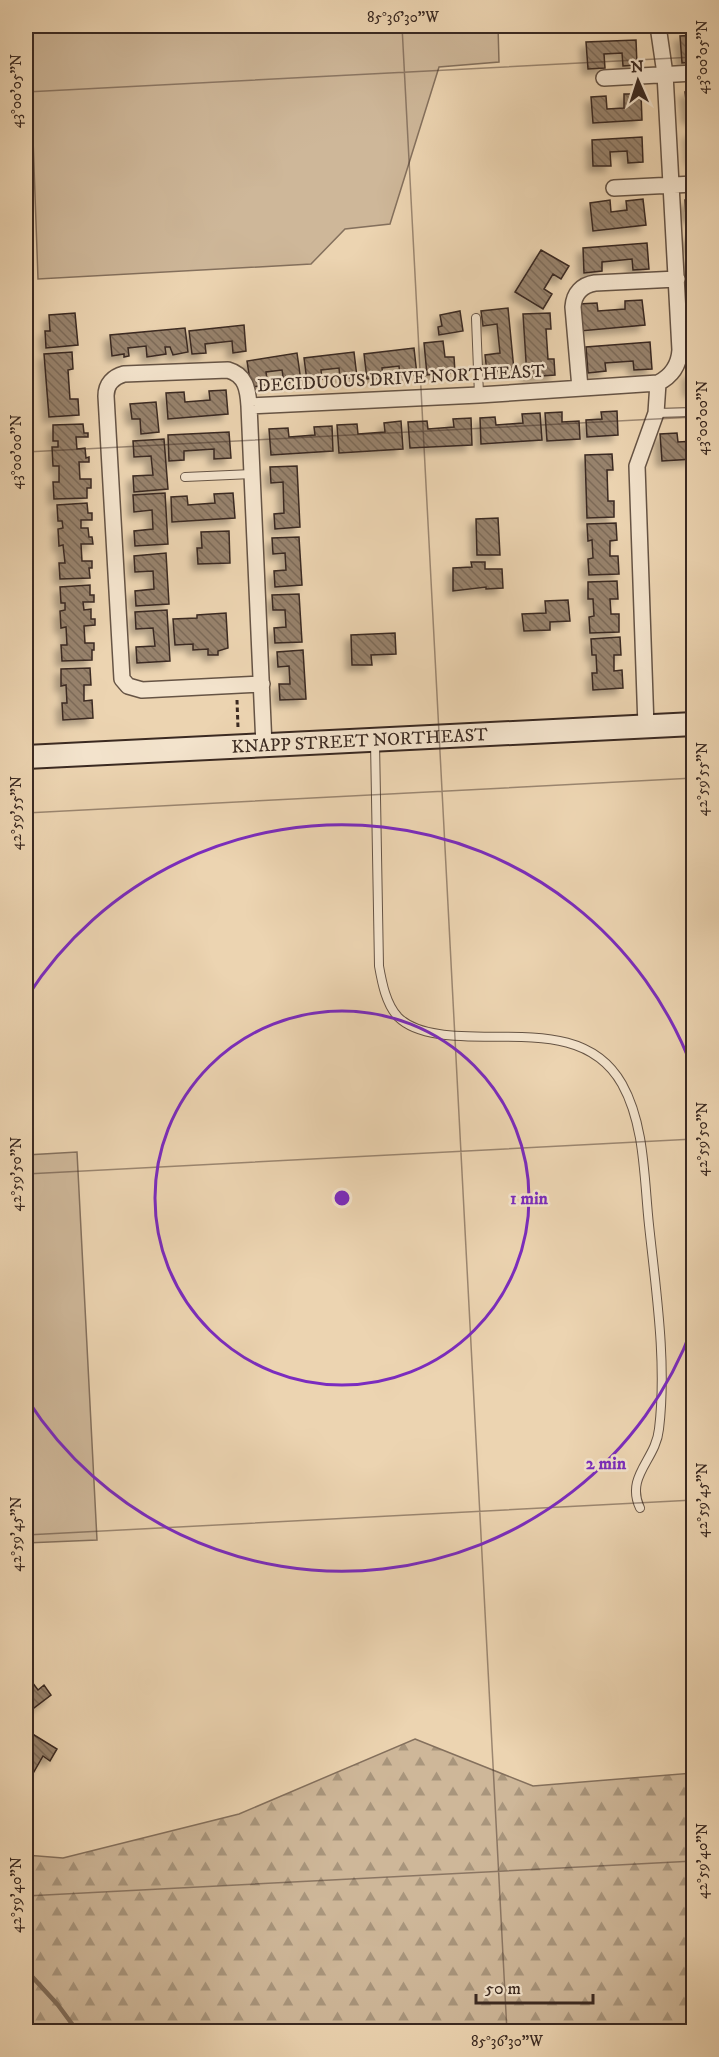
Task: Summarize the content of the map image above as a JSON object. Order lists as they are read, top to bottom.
{
  "streets": {
    "main road": ["KNAPP STREET NORTHEAST"],
    "street": ["DECIDUOUS DRIVE NORTHEAST"]
  },
  "scale_bar": "50 m",
  "north": "top",
  "coordinates": [
    "85°36'30\"W",
    "43°00'05\"N",
    "43°00'00\"N",
    "42°59'55\"N",
    "42°59'50\"N",
    "42°59'45\"N",
    "42°59'40\"N"
  ],
  "rings": ["1 min", "2 min"]
}
